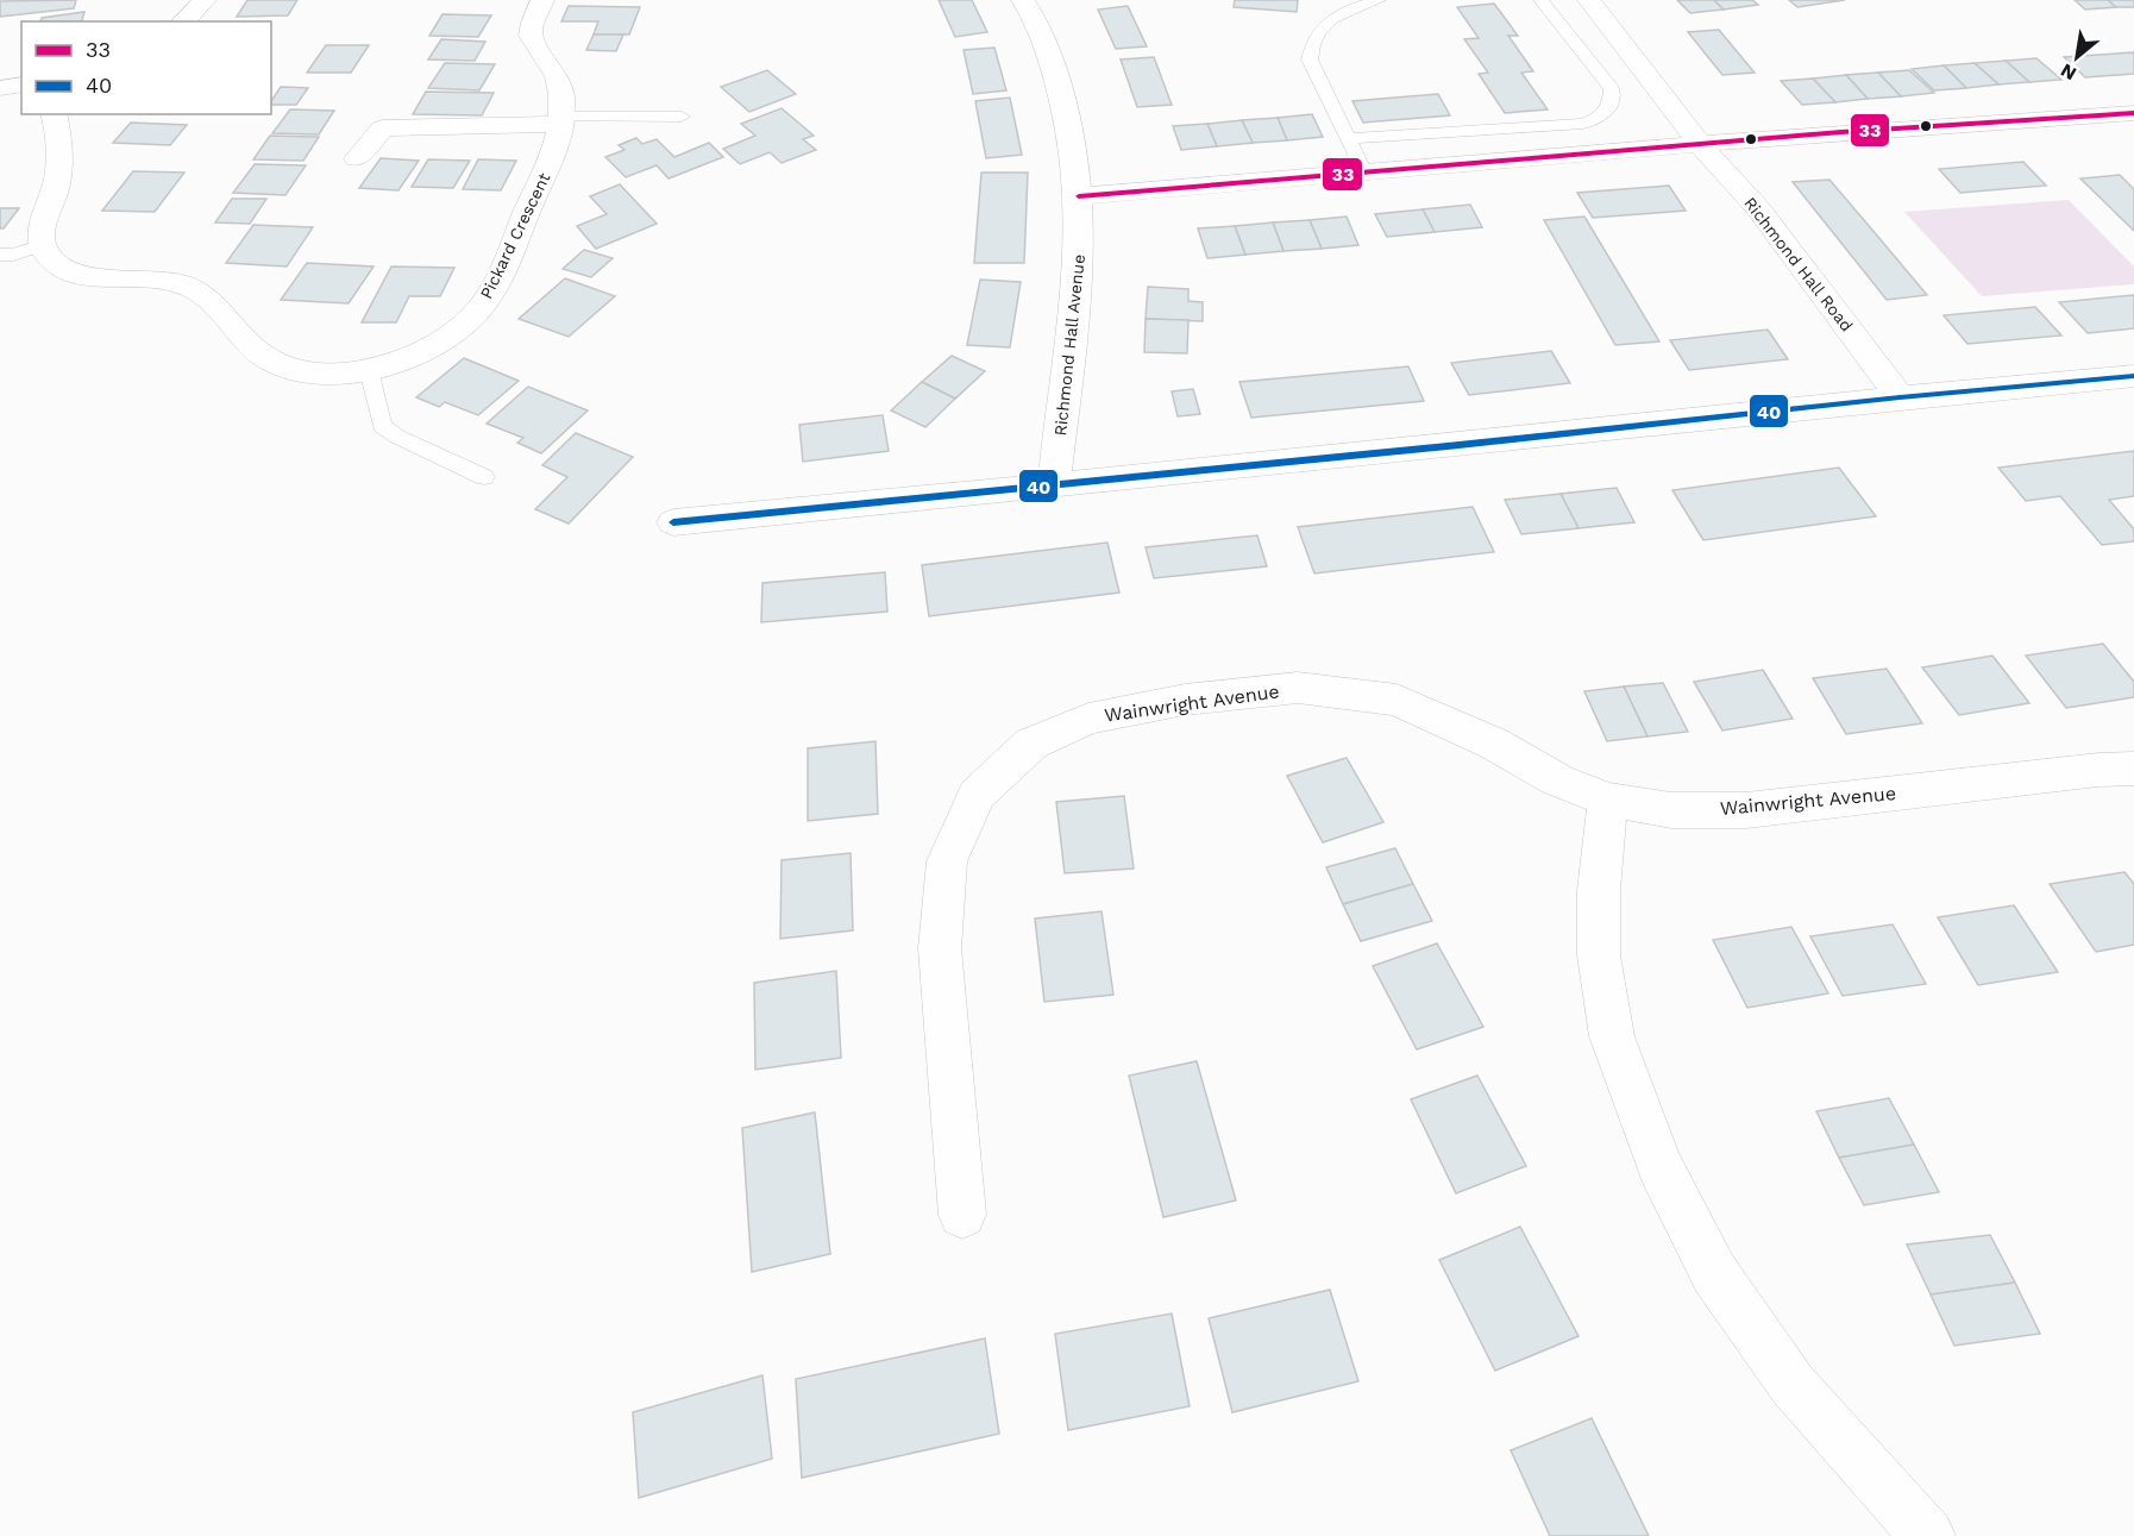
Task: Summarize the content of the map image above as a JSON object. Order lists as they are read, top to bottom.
{
  "streets": {
    "street": [
      "Pickard Crescent",
      "Richmond Hall Road",
      "Richmond Hall Avenue",
      "Wainwright Avenue"
    ]
  },
  "lines": ["transit line 33", "transit line 40"],
  "legend": ["33", "40"],
  "north": "bottom left"
}
